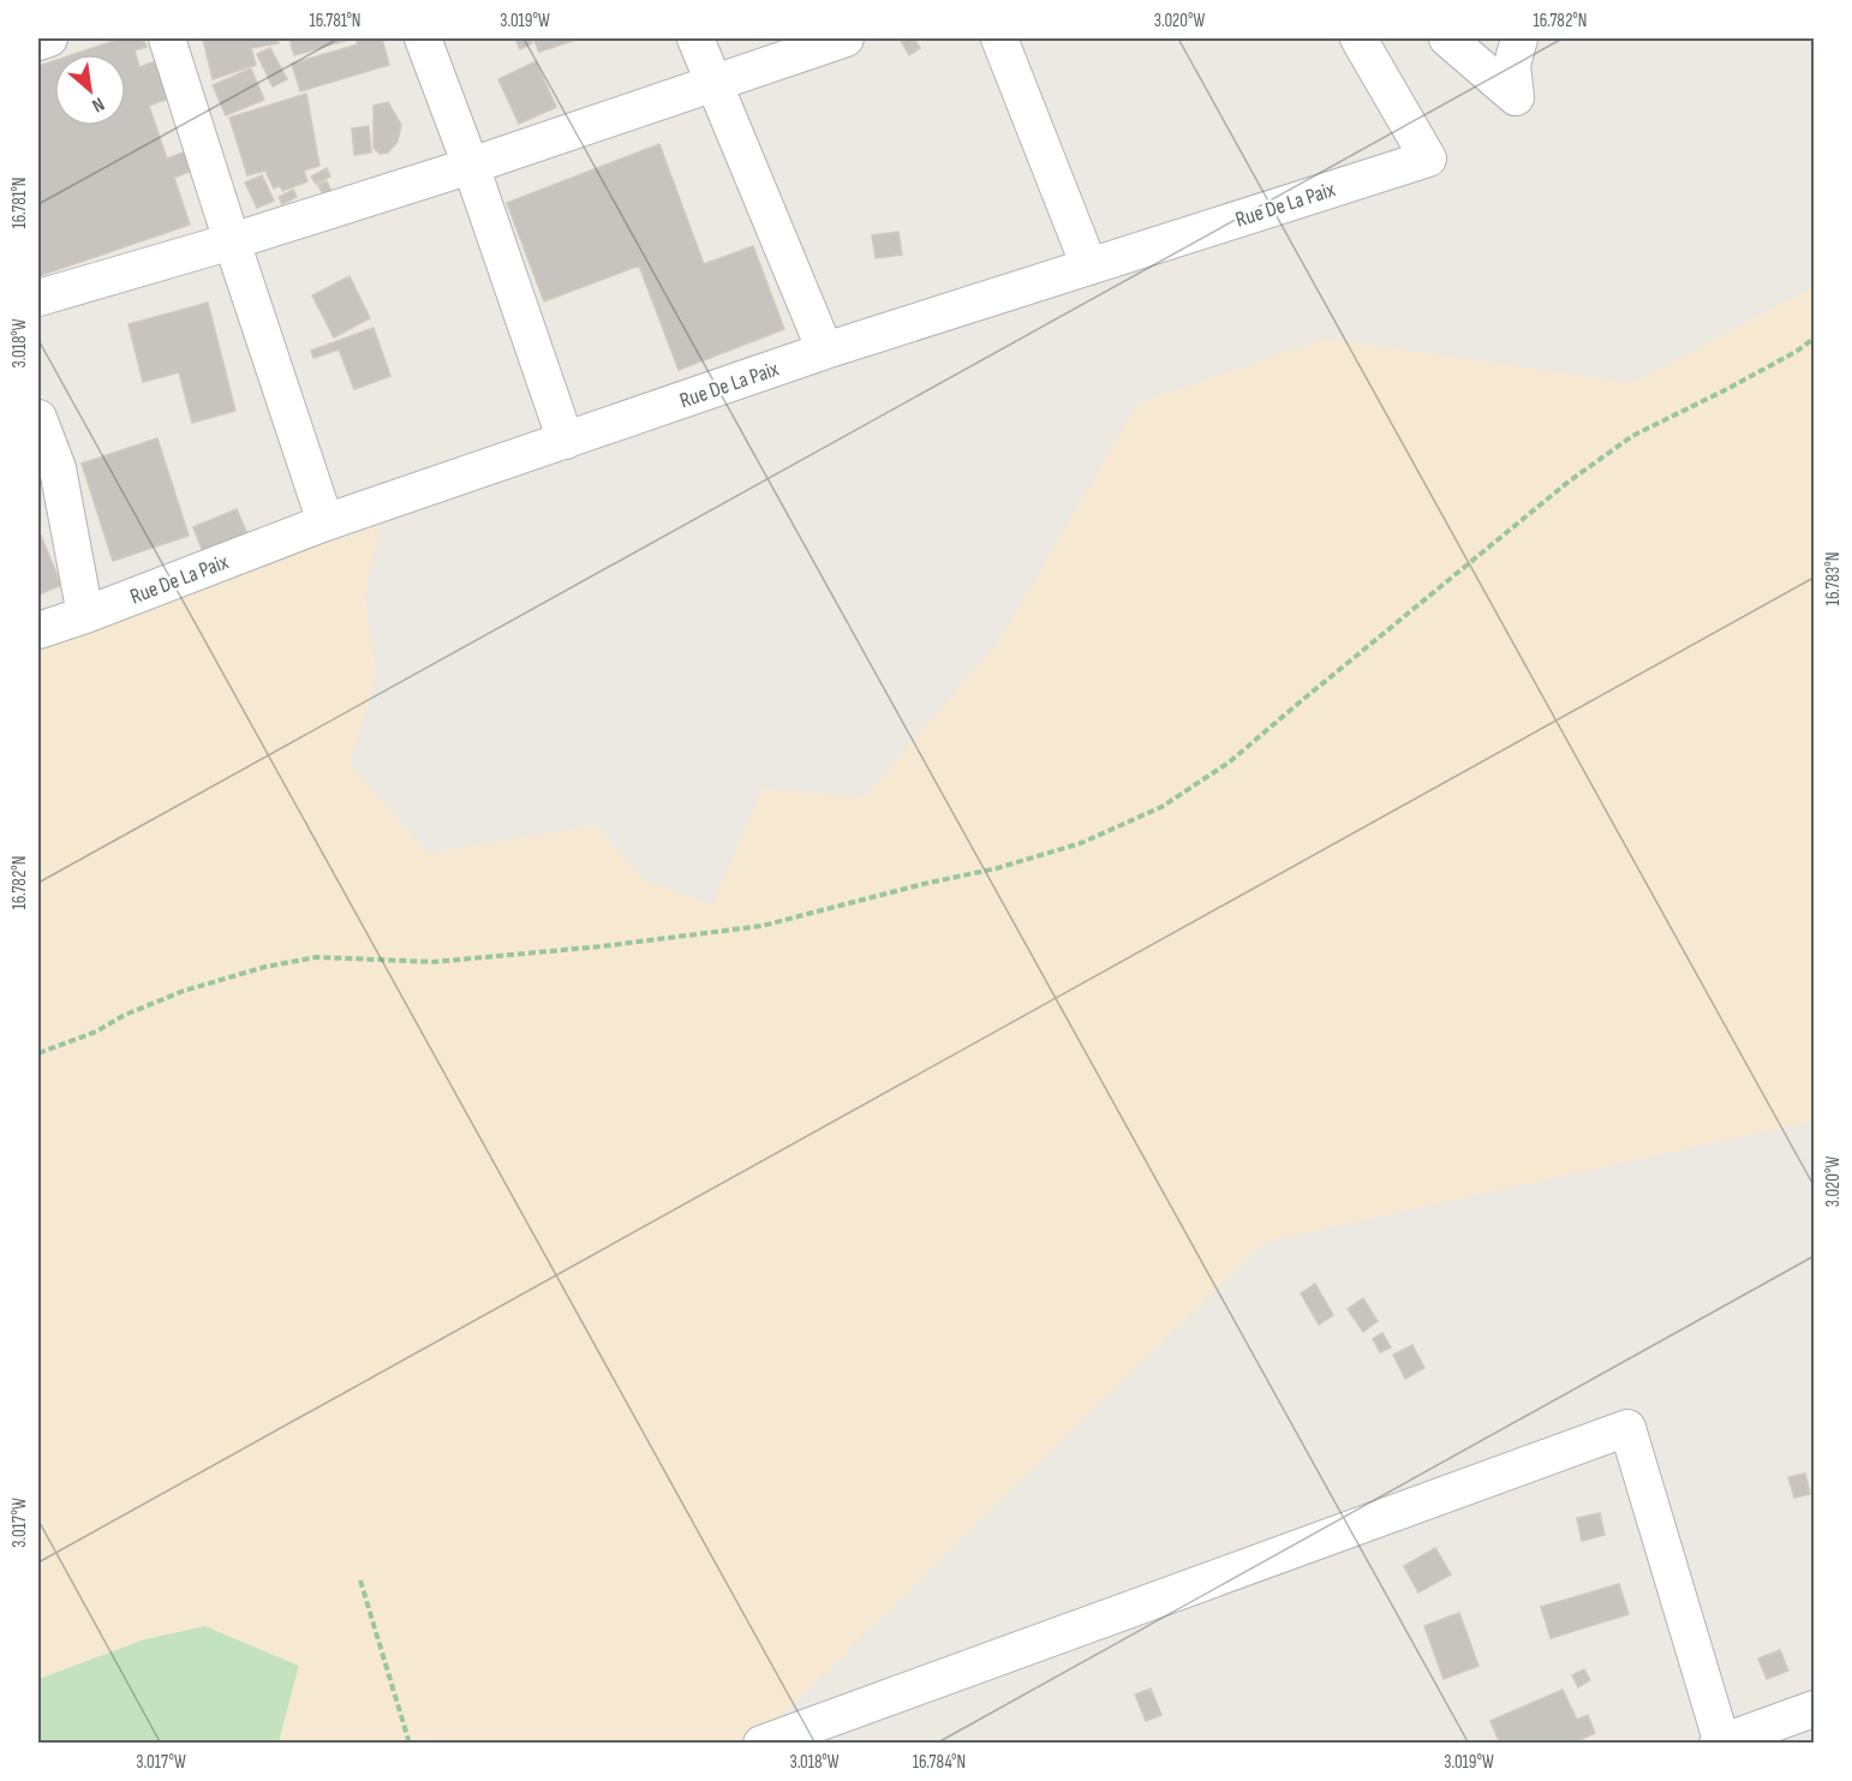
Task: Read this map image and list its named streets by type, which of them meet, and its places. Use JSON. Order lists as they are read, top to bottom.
{
  "streets": {
    "street": ["Rue De La Paix"]
  },
  "north": "bottom right",
  "coordinates": [
    "16.781°N",
    "3.019°W",
    "3.020°W",
    "16.782°N",
    "3.018°W",
    "16.783°N",
    "3.017°W",
    "16.784°N"
  ]
}
